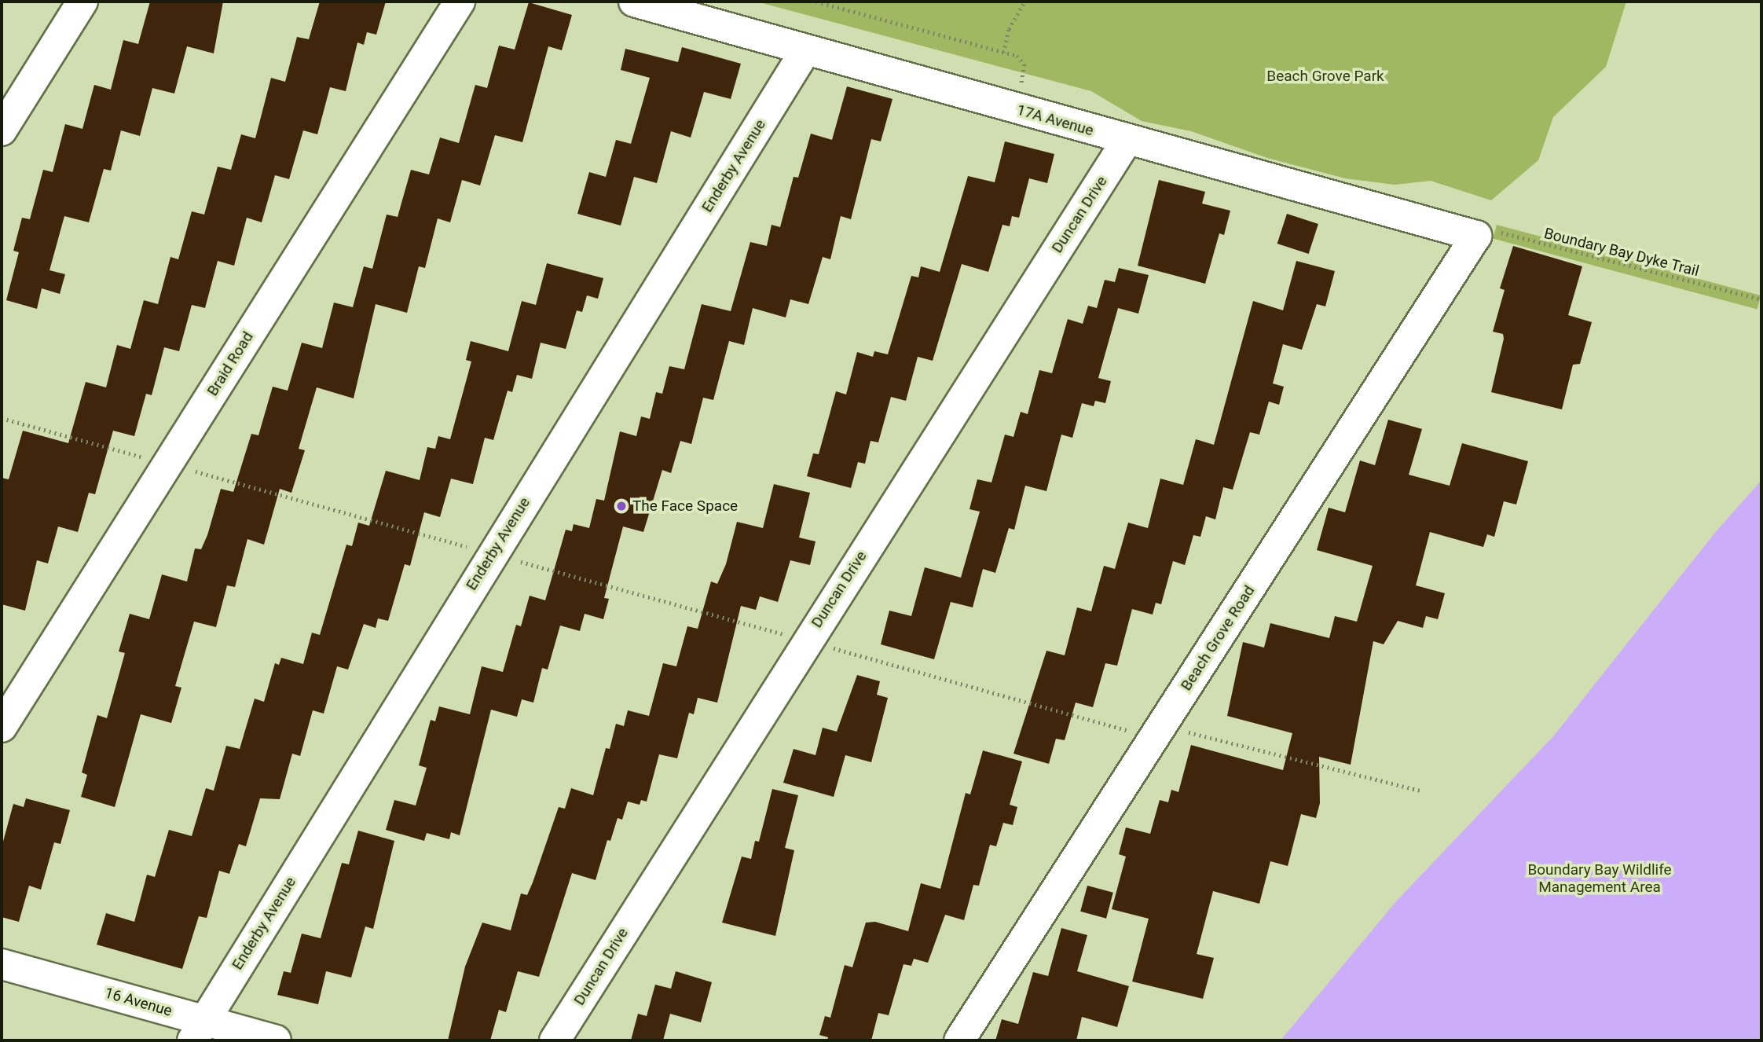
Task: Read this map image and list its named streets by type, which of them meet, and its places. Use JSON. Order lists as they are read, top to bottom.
{
  "streets": {
    "street": [
      "17A Avenue",
      "Enderby Avenue",
      "Duncan Drive",
      "Braid Road",
      "Beach Grove Road",
      "16 Avenue"
    ],
    "path": ["Boundary Bay Dyke Trail"]
  },
  "crossings": [
    ["17A Avenue", "Enderby Avenue"],
    ["17A Avenue", "Duncan Drive"],
    ["17A Avenue", "Boundary Bay Dyke Trail"],
    ["17A Avenue", "Beach Grove Road"],
    ["Enderby Avenue", "16 Avenue"],
    ["Boundary Bay Dyke Trail", "Beach Grove Road"]
  ],
  "parks": ["Beach Grove Park", "Boundary Bay Wildlife Management Area"],
  "places": ["The Face Space"]
}
